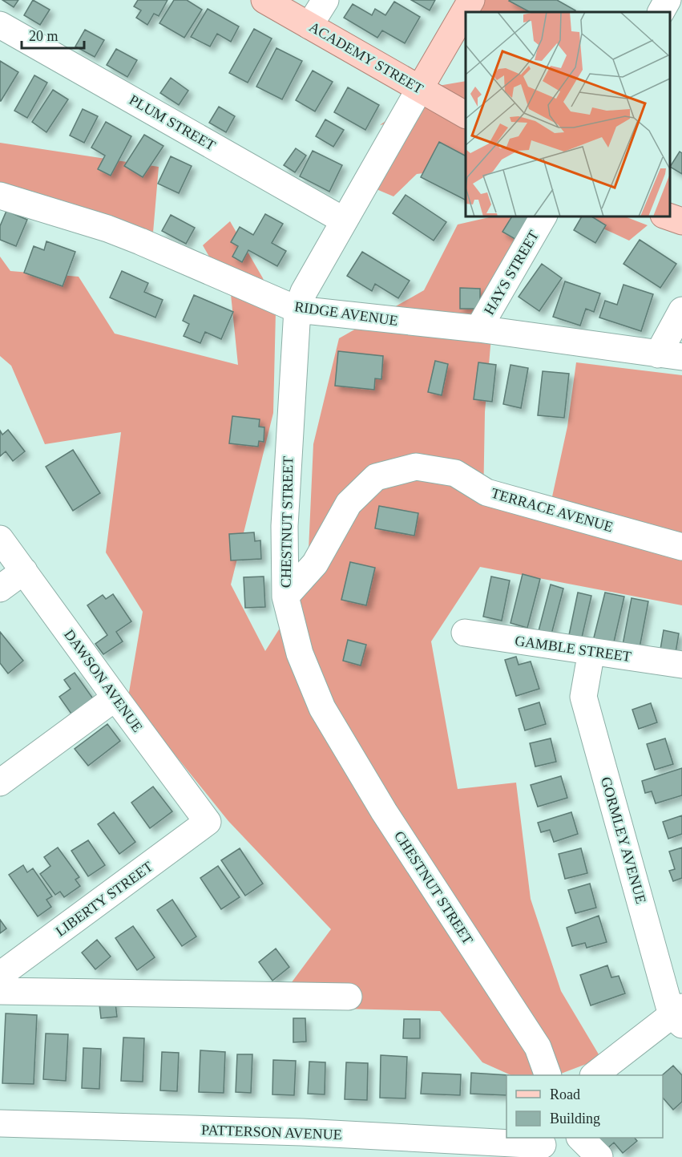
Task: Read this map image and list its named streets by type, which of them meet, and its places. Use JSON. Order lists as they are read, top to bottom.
{
  "streets": {
    "main road": ["ACADEMY STREET", "CHESTNUT STREET"],
    "street": [
      "PLUM STREET",
      "HAYS STREET",
      "RIDGE AVENUE",
      "TERRACE AVENUE",
      "GAMBLE STREET",
      "DAWSON AVENUE",
      "GORMLEY AVENUE",
      "LIBERTY STREET",
      "PATTERSON AVENUE"
    ]
  },
  "crossings": [
    ["ACADEMY STREET", "CHESTNUT STREET"],
    ["PLUM STREET", "CHESTNUT STREET"],
    ["HAYS STREET", "RIDGE AVENUE"],
    ["RIDGE AVENUE", "CHESTNUT STREET"],
    ["TERRACE AVENUE", "CHESTNUT STREET"],
    ["GAMBLE STREET", "GORMLEY AVENUE"],
    ["DAWSON AVENUE", "LIBERTY STREET"]
  ],
  "legend": ["Road", "Building"],
  "scale_bar": "20 m"
}
